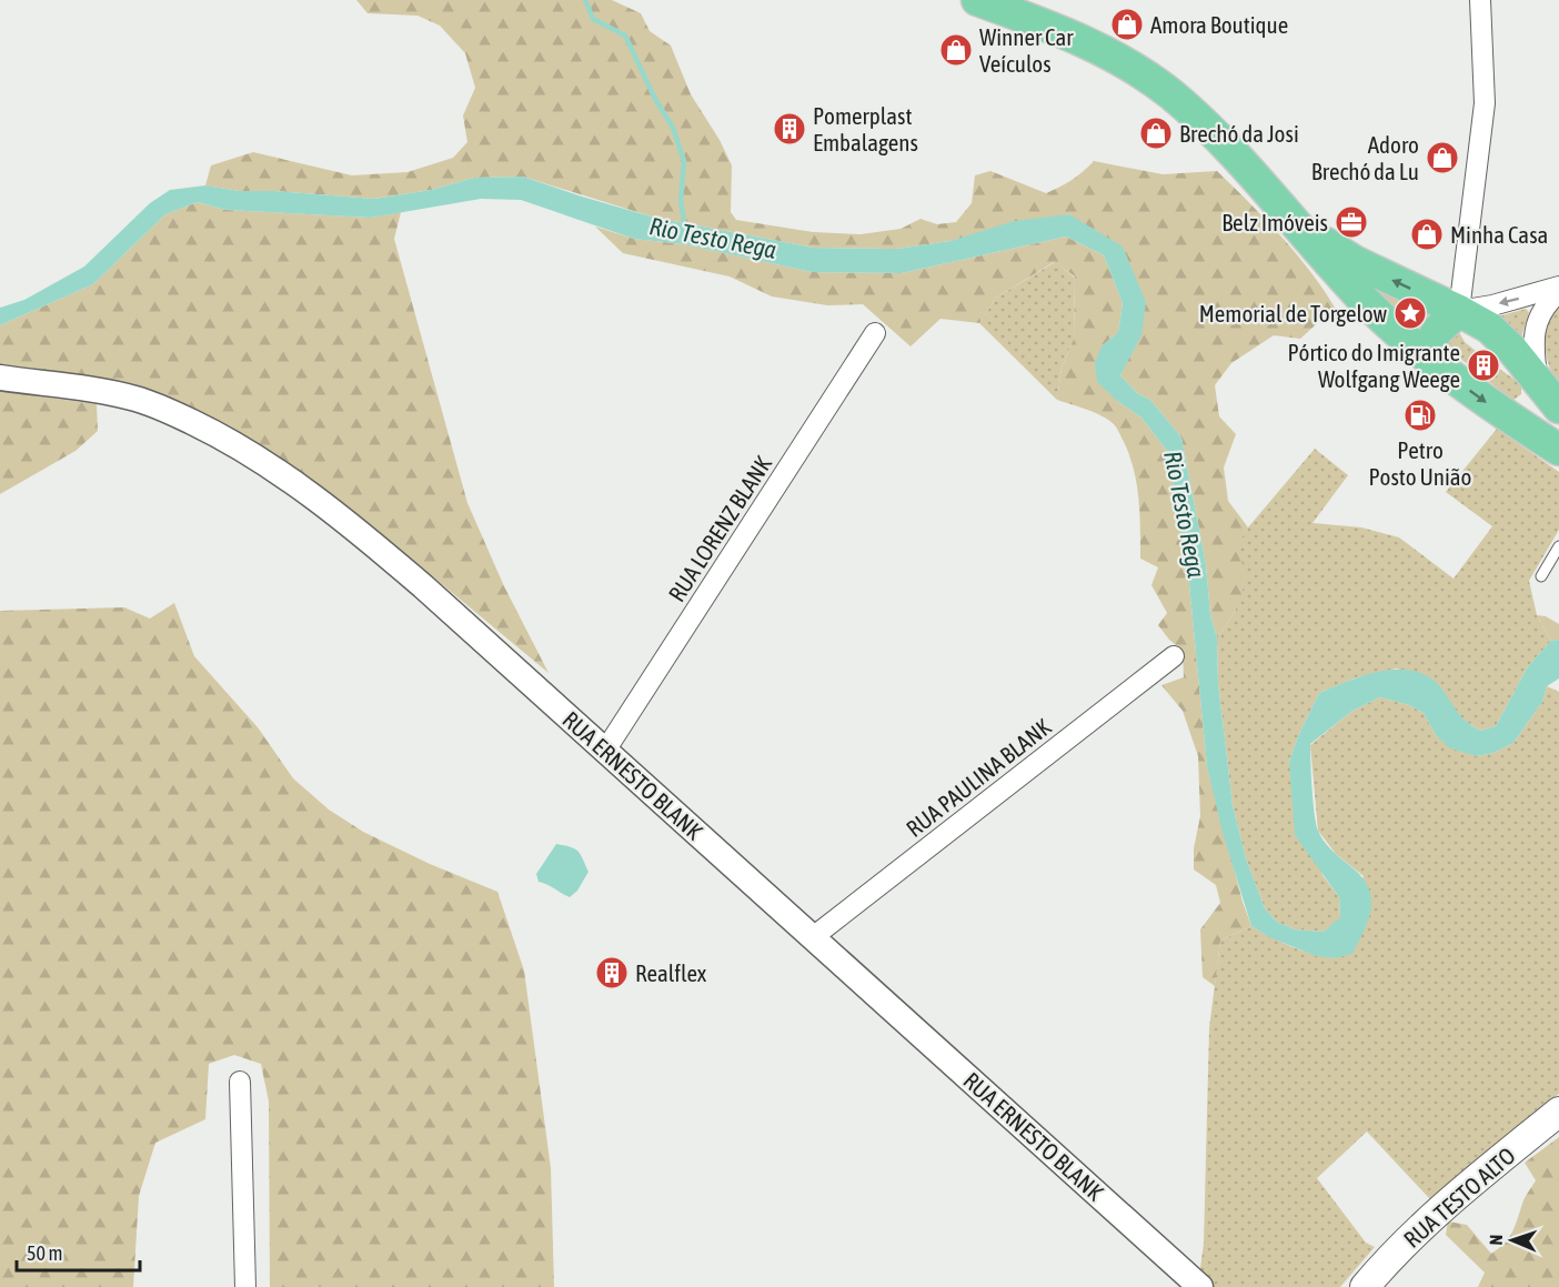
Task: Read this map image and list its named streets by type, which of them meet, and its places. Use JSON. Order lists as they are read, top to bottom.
{
  "streets": {
    "main road": ["RUA TESTO ALTO"],
    "street": ["RUA LORENZ BLANK", "RUA ERNESTO BLANK", "RUA PAULINA BLANK"]
  },
  "crossings": [
    ["RUA LORENZ BLANK", "RUA ERNESTO BLANK"],
    ["RUA ERNESTO BLANK", "RUA PAULINA BLANK"]
  ],
  "water": ["Rio Testo Rega"],
  "places": {
    "shop": [
      "Amora Boutique",
      "Winner Car Veículos",
      "Brechó da Josi",
      "Adoro Brechó da Lu",
      "Minha Casa"
    ],
    "building": ["Pomerplast Embalagens", "Pórtico do Imigrante Wolfgang Weege", "Realflex"],
    "office": ["Belz Imóveis"],
    "place": ["Memorial de Torgelow"],
    "fuel station": ["Petro Posto União"]
  },
  "scale_bar": "50 m",
  "north": "left"
}
